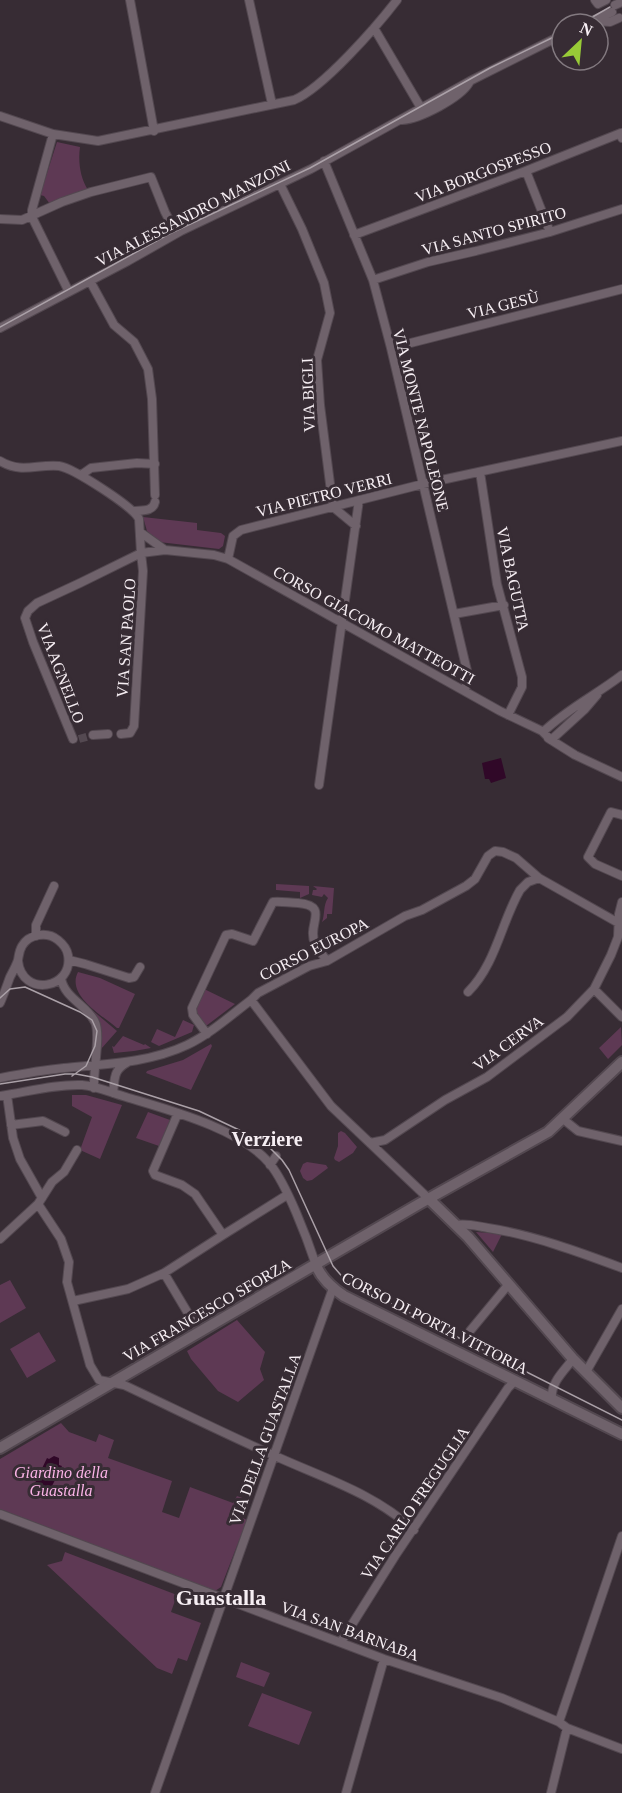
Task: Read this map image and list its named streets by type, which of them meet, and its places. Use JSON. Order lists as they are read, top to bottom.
{
  "streets": {
    "street": [
      "VIA BORGOSPESSO",
      "VIA ALESSANDRO MANZONI",
      "VIA SANTO SPIRITO",
      "VIA GESÙ",
      "VIA BIGLI",
      "VIA MONTE NAPOLEONE",
      "VIA PIETRO VERRI",
      "VIA BAGUTTA",
      "CORSO GIACOMO MATTEOTTI",
      "VIA SAN PAOLO",
      "VIA AGNELLO",
      "CORSO EUROPA",
      "VIA CERVA",
      "VIA FRANCESCO SFORZA",
      "CORSO DI PORTA VITTORIA",
      "VIA DELLA GUASTALLA",
      "VIA CARLO FREGUGLIA",
      "VIA SAN BARNABA"
    ]
  },
  "crossings": [
    ["VIA BORGOSPESSO", "VIA MONTE NAPOLEONE"],
    ["VIA ALESSANDRO MANZONI", "VIA BIGLI"],
    ["VIA ALESSANDRO MANZONI", "VIA MONTE NAPOLEONE"],
    ["VIA SANTO SPIRITO", "VIA MONTE NAPOLEONE"],
    ["VIA GESÙ", "VIA MONTE NAPOLEONE"],
    ["VIA BIGLI", "VIA PIETRO VERRI"],
    ["VIA MONTE NAPOLEONE", "VIA PIETRO VERRI"],
    ["VIA MONTE NAPOLEONE", "CORSO GIACOMO MATTEOTTI"],
    ["VIA PIETRO VERRI", "VIA BAGUTTA"],
    ["VIA PIETRO VERRI", "CORSO GIACOMO MATTEOTTI"],
    ["VIA BAGUTTA", "CORSO GIACOMO MATTEOTTI"],
    ["CORSO GIACOMO MATTEOTTI", "VIA SAN PAOLO"],
    ["CORSO GIACOMO MATTEOTTI", "VIA AGNELLO"],
    ["VIA FRANCESCO SFORZA", "CORSO DI PORTA VITTORIA"],
    ["CORSO DI PORTA VITTORIA", "VIA DELLA GUASTALLA"],
    ["CORSO DI PORTA VITTORIA", "VIA CARLO FREGUGLIA"],
    ["VIA DELLA GUASTALLA", "VIA SAN BARNABA"],
    ["VIA CARLO FREGUGLIA", "VIA SAN BARNABA"]
  ],
  "districts": ["Verziere", "Guastalla"],
  "parks": ["Giardino della Guastalla"],
  "north": "top right"
}
